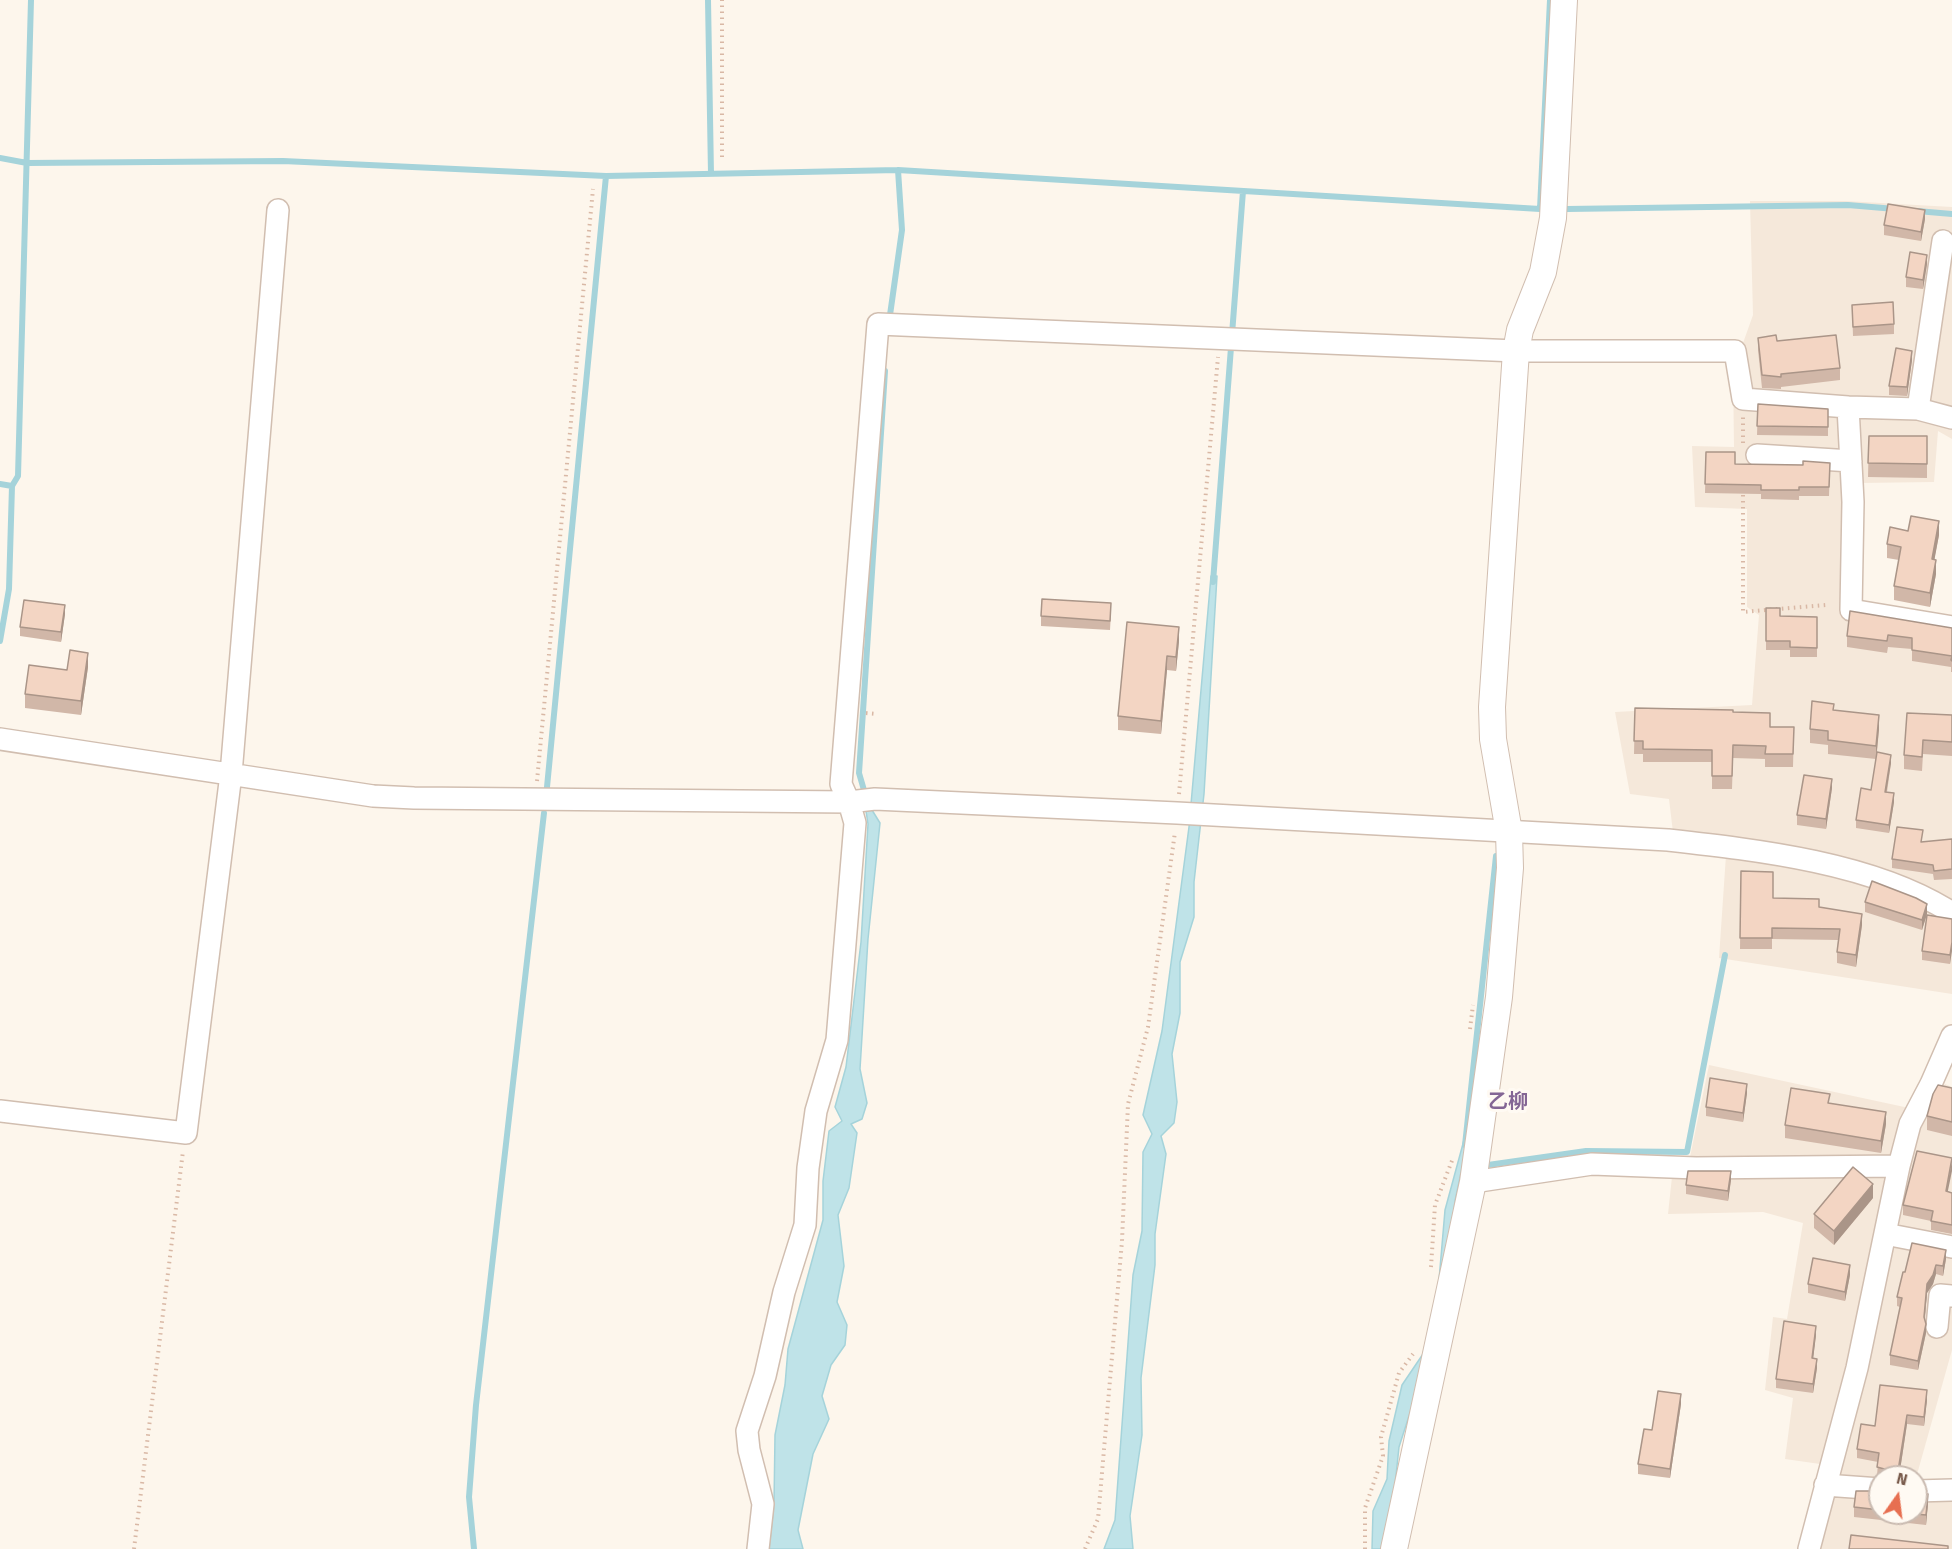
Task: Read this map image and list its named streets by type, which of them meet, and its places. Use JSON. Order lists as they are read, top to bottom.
{
  "districts": ["乙柳"],
  "north": "top"
}
